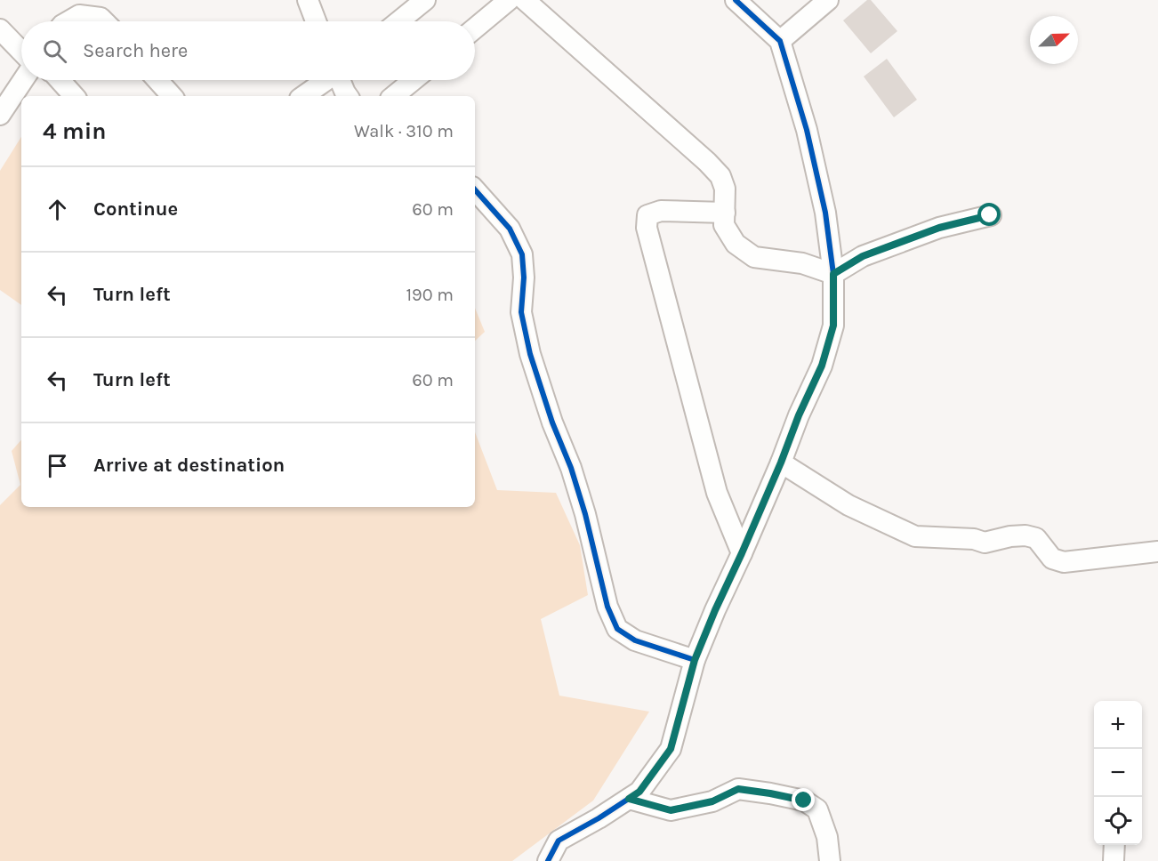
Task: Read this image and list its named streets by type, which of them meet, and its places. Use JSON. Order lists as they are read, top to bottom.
{
  "north": "top right",
  "page": {
    "search": "Search here",
    "heading": ["4 min", "Walk · 310 m"],
    "list": [
      ["Continue", "60 m"],
      ["Turn left", "190 m"],
      ["Turn left", "60 m"],
      "Arrive at destination"
    ],
    "map_buttons": ["+", "−"]
  }
}
